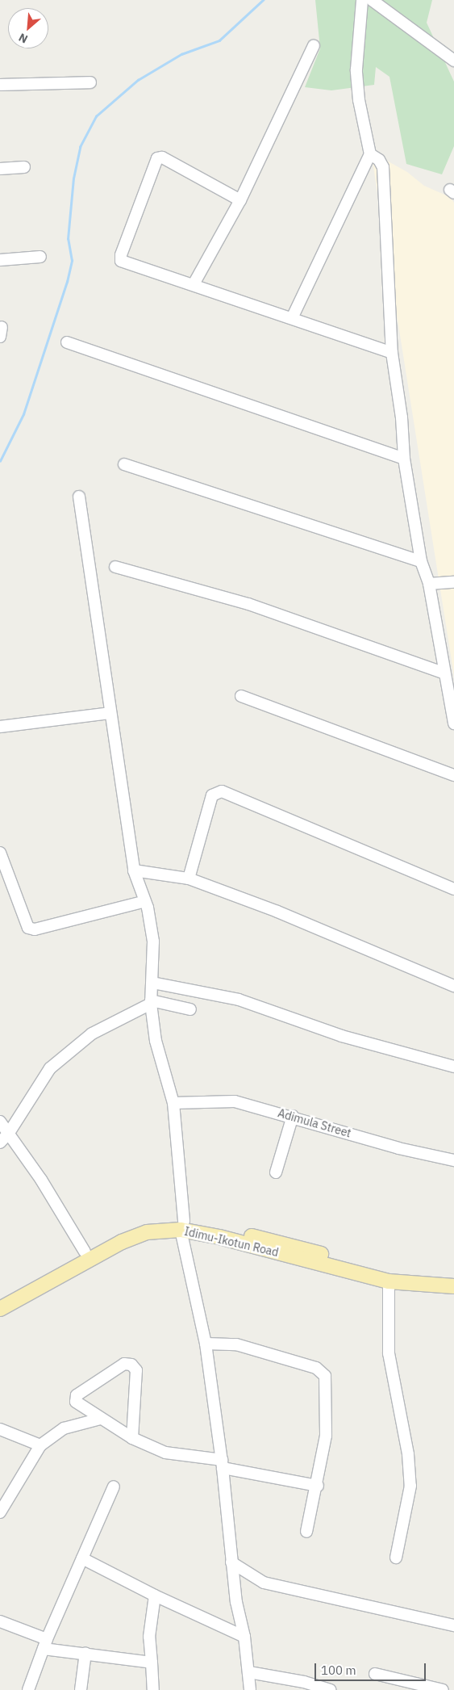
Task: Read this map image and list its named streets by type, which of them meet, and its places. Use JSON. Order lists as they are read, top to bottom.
{
  "streets": {
    "main road": ["Idimu-Ikotun Road"],
    "street": ["Adimula Street"]
  },
  "scale_bar": "100 m",
  "north": "bottom left"
}
